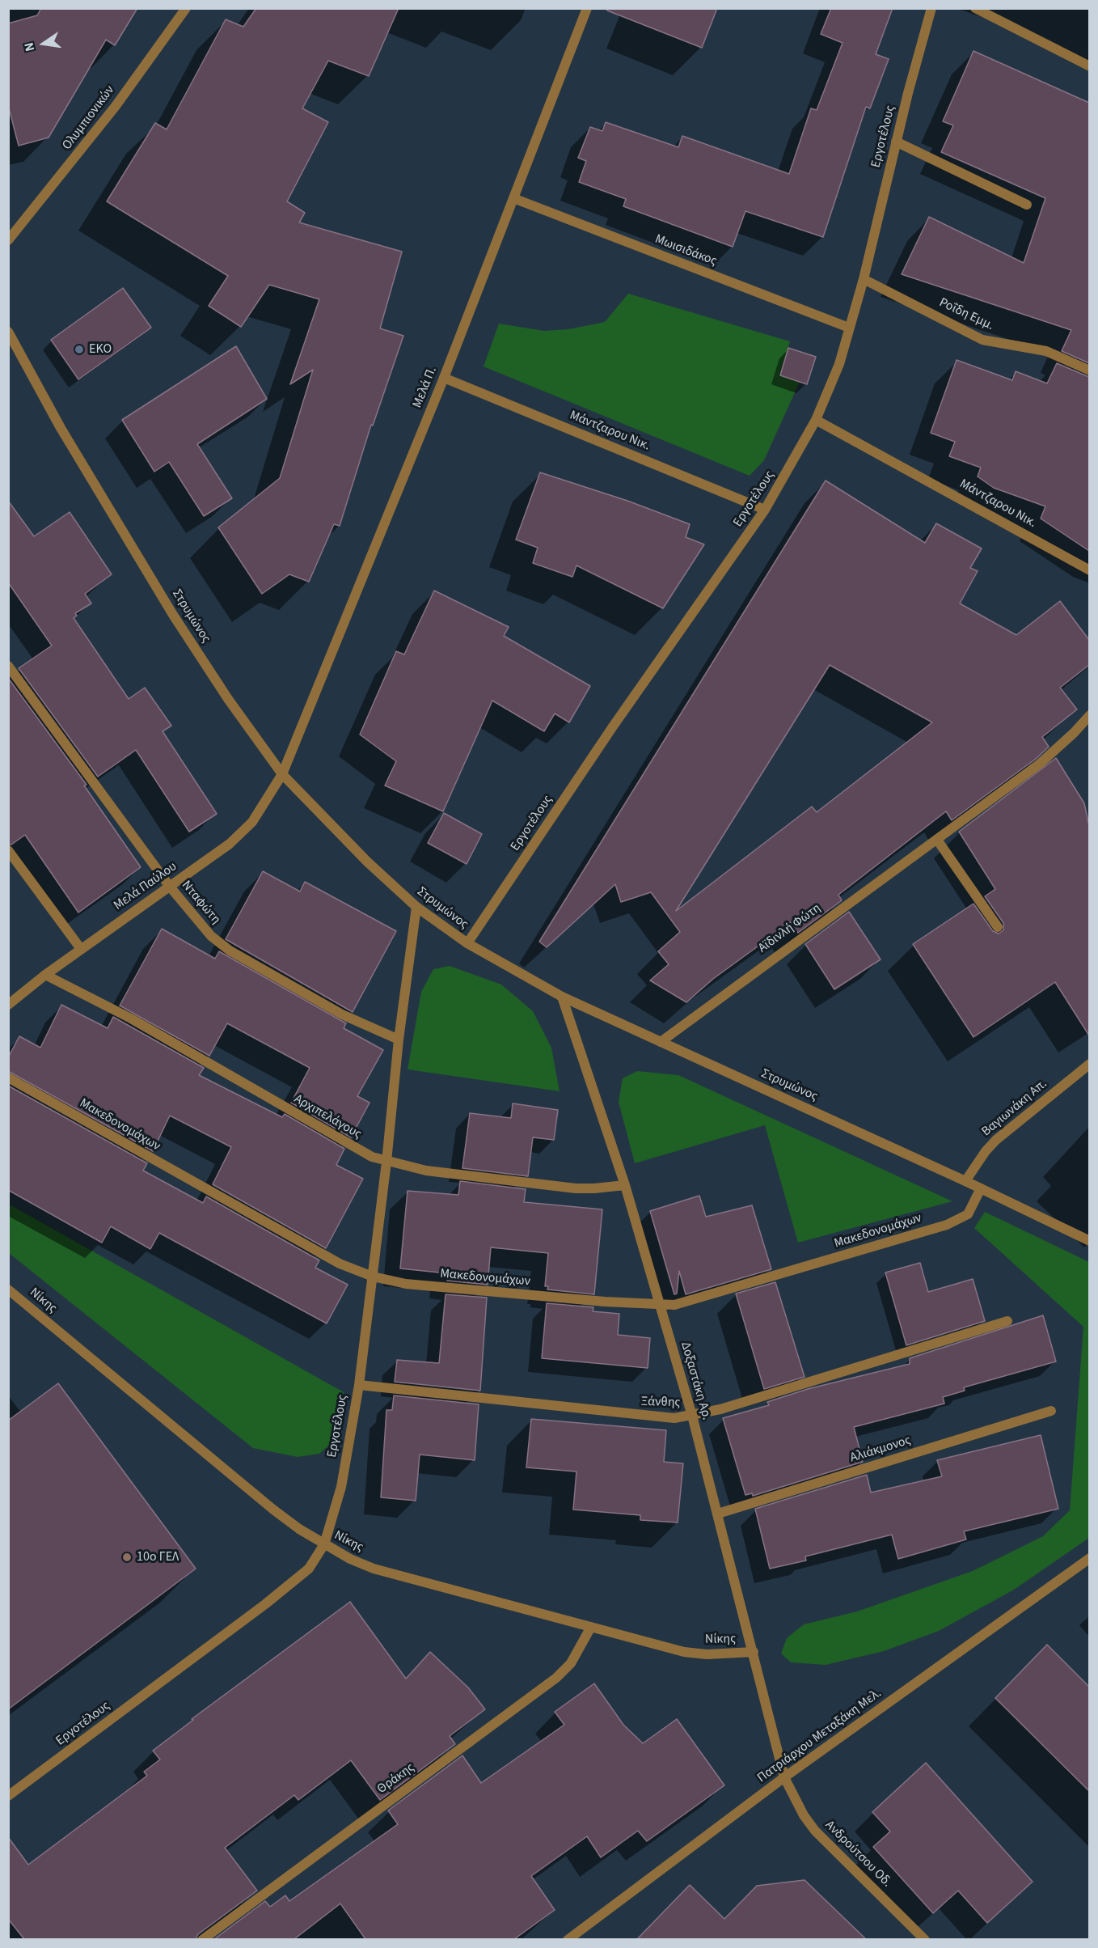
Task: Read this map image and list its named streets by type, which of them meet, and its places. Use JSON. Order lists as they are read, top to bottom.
{
  "streets": {
    "street": [
      "Ολυμπιονικών",
      "Εργοτέλους",
      "Μωισιδάκος",
      "Ροΐδη Εμμ.",
      "Μελά Π.",
      "Μάντζαρου Νικ.",
      "Στρυμώνος",
      "Μελά Παύλου",
      "Νταφώτη",
      "Αϊδινλή Φώτη",
      "Βαγιωνάκη Απ.",
      "Αρχιπελάγους",
      "Μακεδονομάχων",
      "Νίκης",
      "Δοξαστάκη Αρ.",
      "Ξάνθης",
      "Αλιάκμονος",
      "Πατριάρχου Μεταξάκη Μελ.",
      "Θράκης",
      "Ανδρούτσου Οδ."
    ]
  },
  "crossings": [
    ["Εργοτέλους", "Μωισιδάκος"],
    ["Εργοτέλους", "Ροΐδη Εμμ."],
    ["Εργοτέλους", "Μάντζαρου Νικ."],
    ["Εργοτέλους", "Στρυμώνος"],
    ["Εργοτέλους", "Νταφώτη"],
    ["Εργοτέλους", "Αρχιπελάγους"],
    ["Εργοτέλους", "Μακεδονομάχων"],
    ["Εργοτέλους", "Νίκης"],
    ["Εργοτέλους", "Ξάνθης"],
    ["Μωισιδάκος", "Μελά Π."],
    ["Μελά Π.", "Μάντζαρου Νικ."],
    ["Μελά Π.", "Στρυμώνος"],
    ["Μελά Π.", "Μελά Παύλου"],
    ["Στρυμώνος", "Μελά Παύλου"],
    ["Στρυμώνος", "Αϊδινλή Φώτη"],
    ["Στρυμώνος", "Βαγιωνάκη Απ."],
    ["Στρυμώνος", "Μακεδονομάχων"],
    ["Στρυμώνος", "Δοξαστάκη Αρ."],
    ["Μελά Παύλου", "Νταφώτη"],
    ["Μελά Παύλου", "Αρχιπελάγους"],
    ["Αρχιπελάγους", "Δοξαστάκη Αρ."],
    ["Μακεδονομάχων", "Δοξαστάκη Αρ."],
    ["Νίκης", "Δοξαστάκη Αρ."],
    ["Νίκης", "Θράκης"],
    ["Δοξαστάκη Αρ.", "Ξάνθης"],
    ["Δοξαστάκη Αρ.", "Αλιάκμονος"],
    ["Δοξαστάκη Αρ.", "Πατριάρχου Μεταξάκη Μελ."],
    ["Δοξαστάκη Αρ.", "Ανδρούτσου Οδ."],
    ["Πατριάρχου Μεταξάκη Μελ.", "Ανδρούτσου Οδ."]
  ],
  "places": ["EKO", "10ο ΓΕΛ"],
  "north": "left"
}
